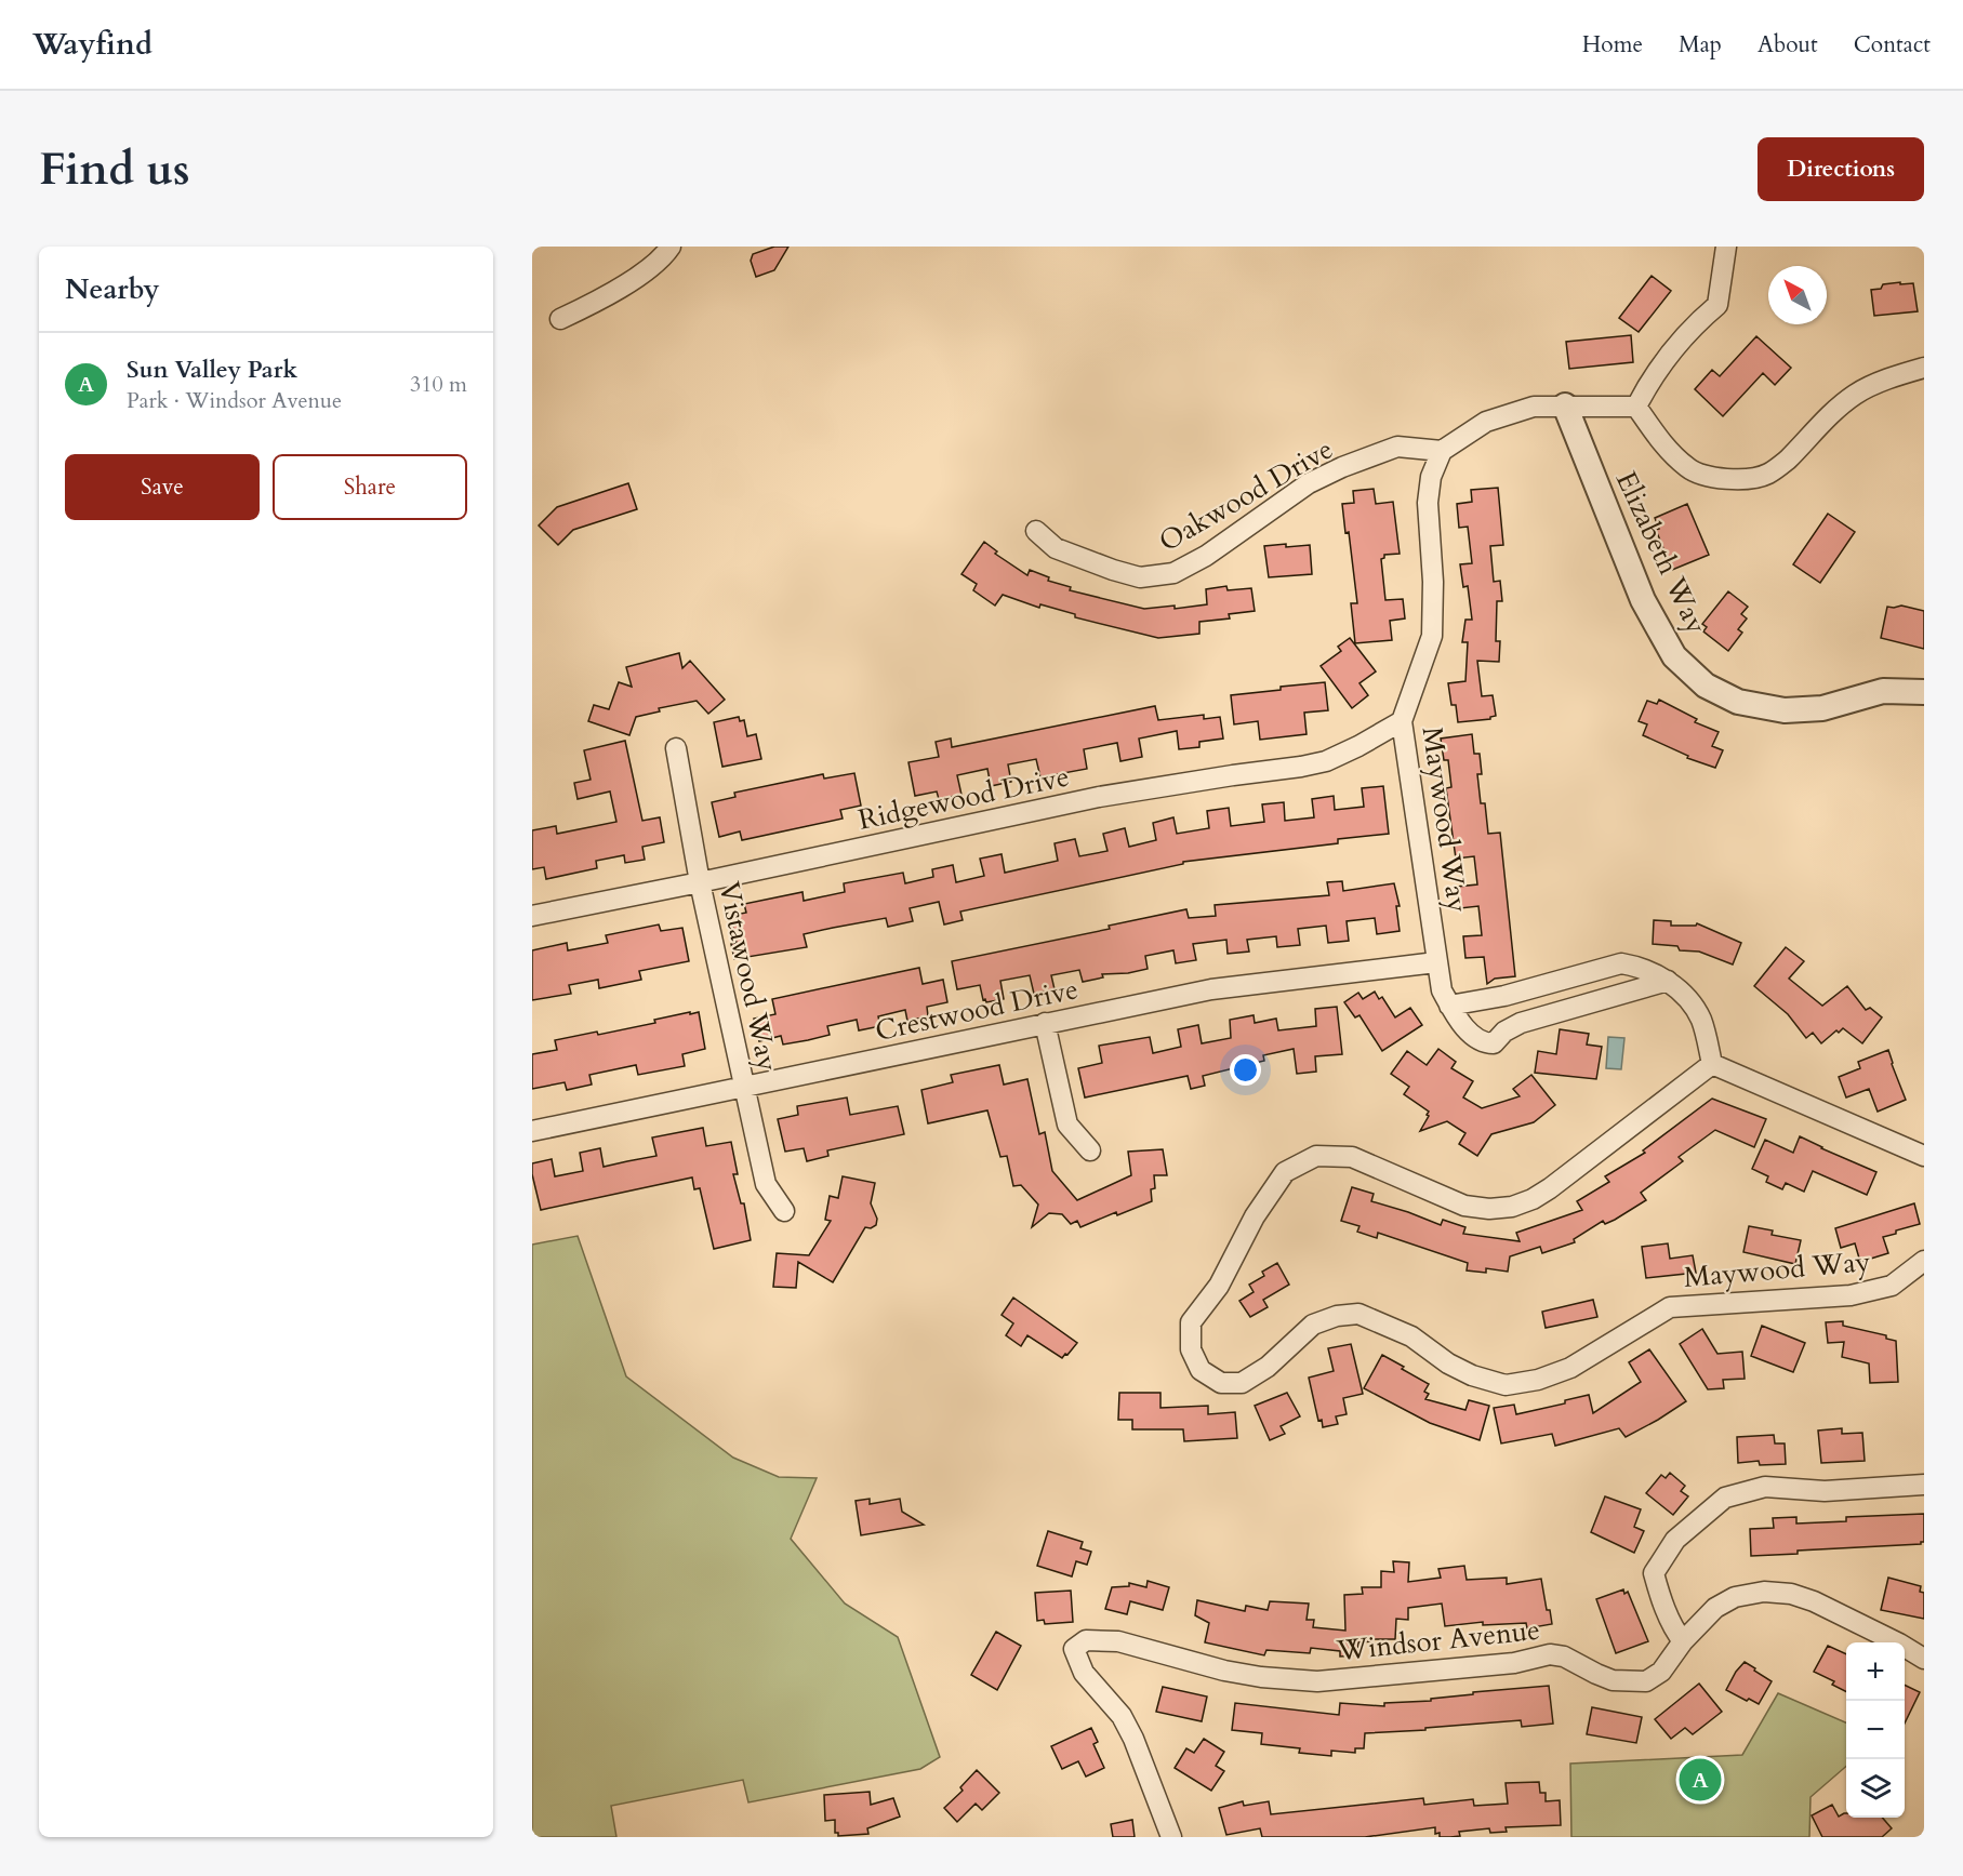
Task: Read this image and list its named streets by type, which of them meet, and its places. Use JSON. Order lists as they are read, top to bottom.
{
  "streets": {
    "street": [
      "Oakwood Drive",
      "Elizabeth Way",
      "Ridgewood Drive",
      "Maywood Way",
      "Vistawood Way",
      "Crestwood Drive",
      "Windsor Avenue"
    ]
  },
  "crossings": [
    ["Oakwood Drive", "Maywood Way"],
    ["Ridgewood Drive", "Maywood Way"],
    ["Ridgewood Drive", "Vistawood Way"],
    ["Maywood Way", "Crestwood Drive"],
    ["Vistawood Way", "Crestwood Drive"]
  ],
  "north": "top left",
  "page": {
    "header": "Wayfind",
    "nav": [
      "Home",
      "Map",
      "About",
      "Contact"
    ],
    "buttons": [
      "Directions",
      ["Save", "Share"]
    ],
    "title": "Find us",
    "heading": "Nearby",
    "list": [
      {
        "mark": "A",
        "name": "Sun Valley Park",
        "note": "Park · Windsor Avenue",
        "value": "310 m"
      }
    ],
    "map_buttons": ["+", "−"],
    "pins": "A"
  }
}
